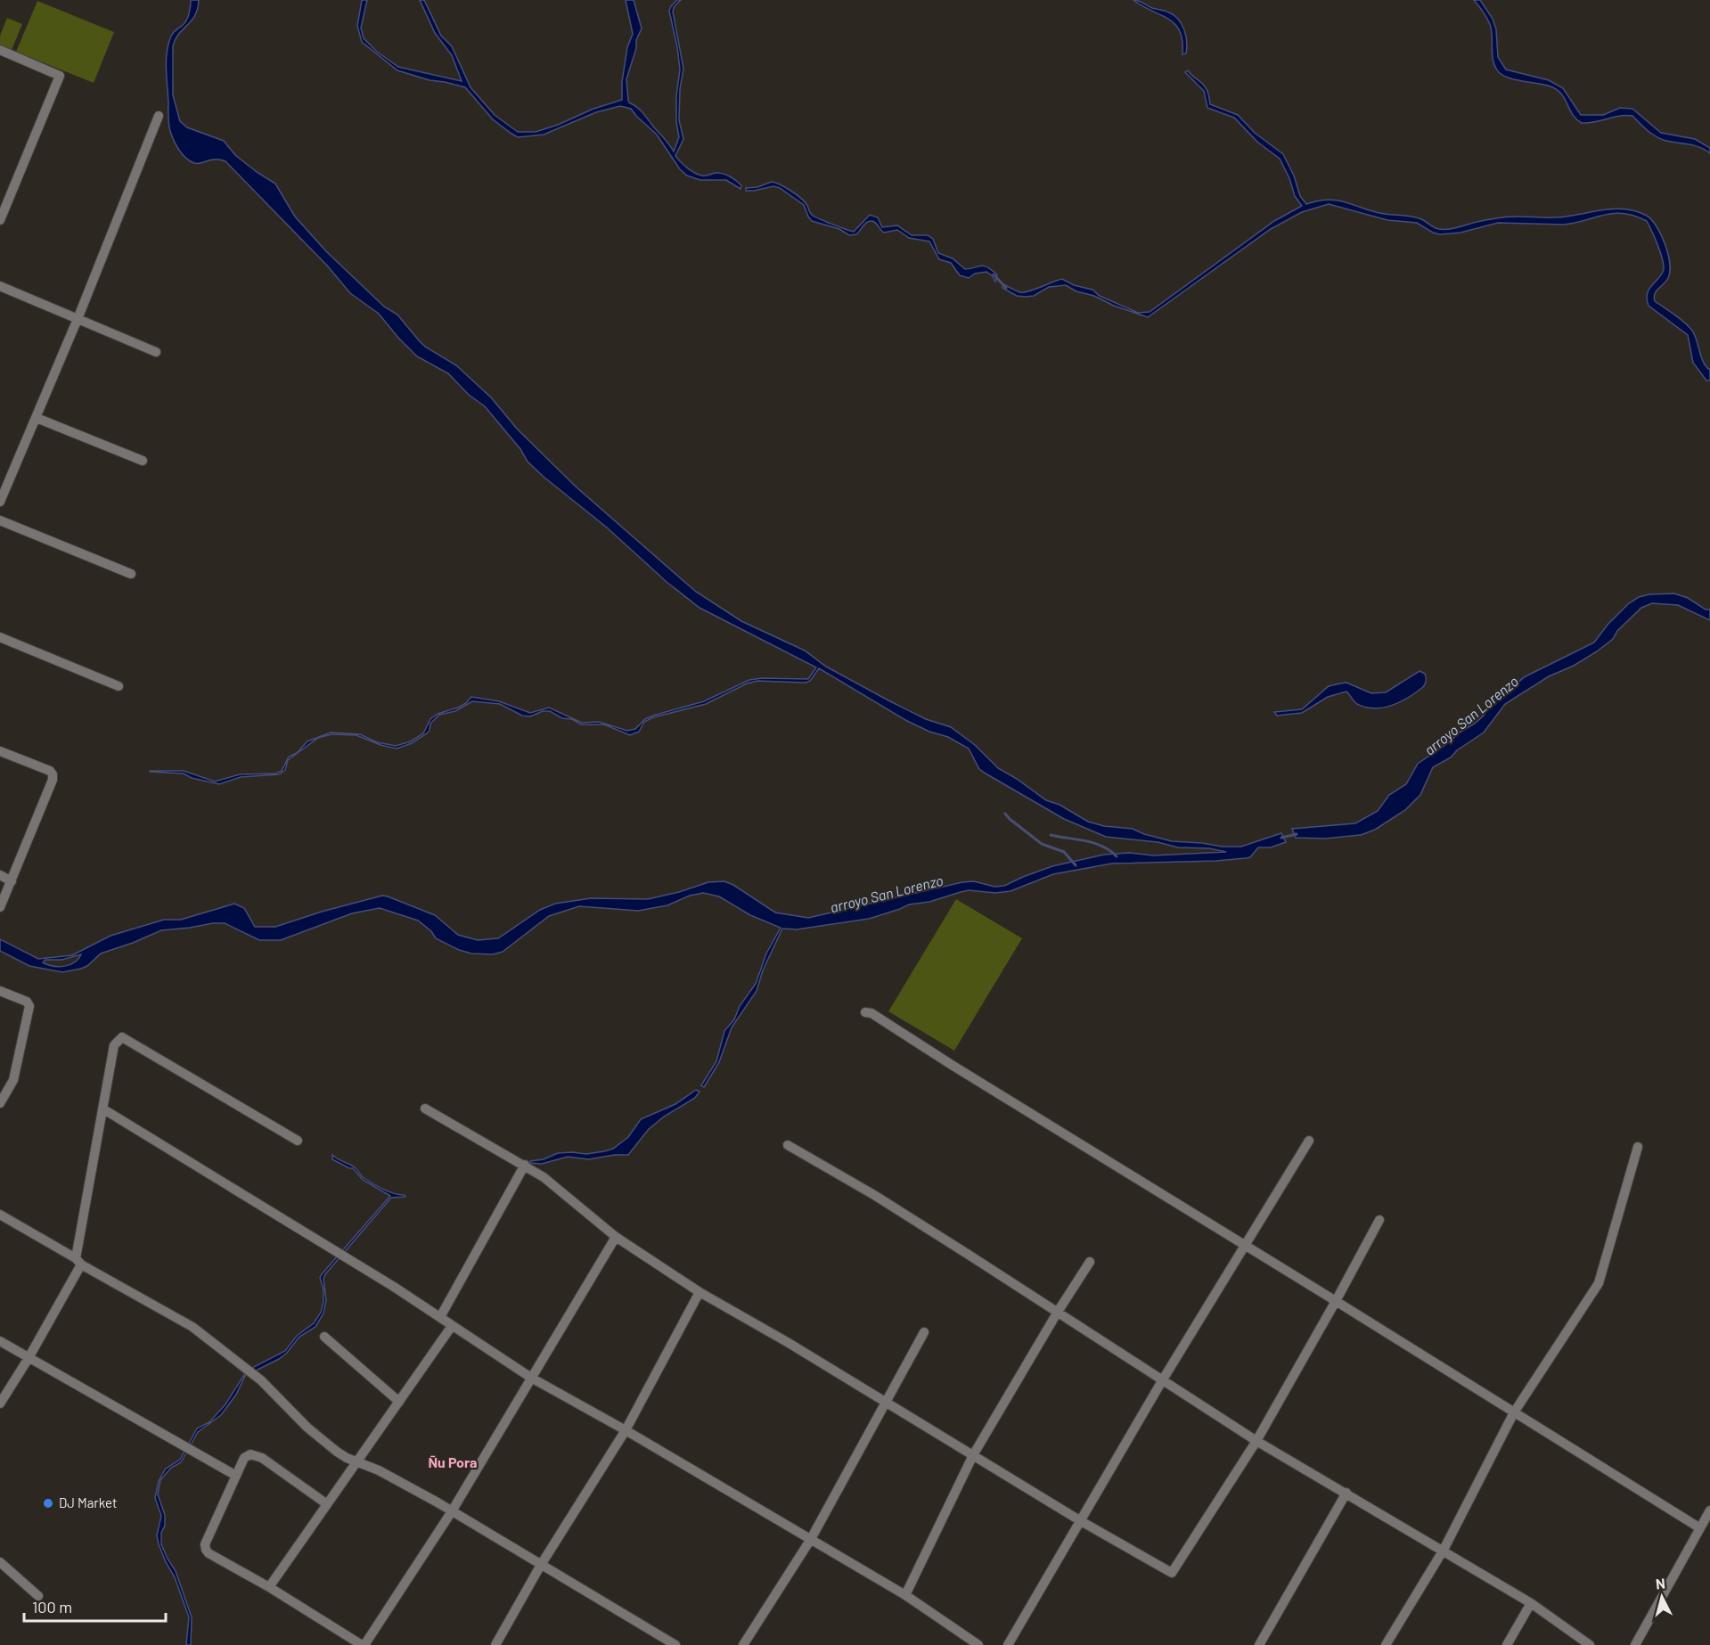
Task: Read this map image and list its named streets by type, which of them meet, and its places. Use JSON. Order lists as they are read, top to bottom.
{
  "districts": ["Ñu Pora"],
  "water": ["arroyo San Lorenzo"],
  "places": ["DJ Market"],
  "scale_bar": "100 m",
  "north": "top"
}
